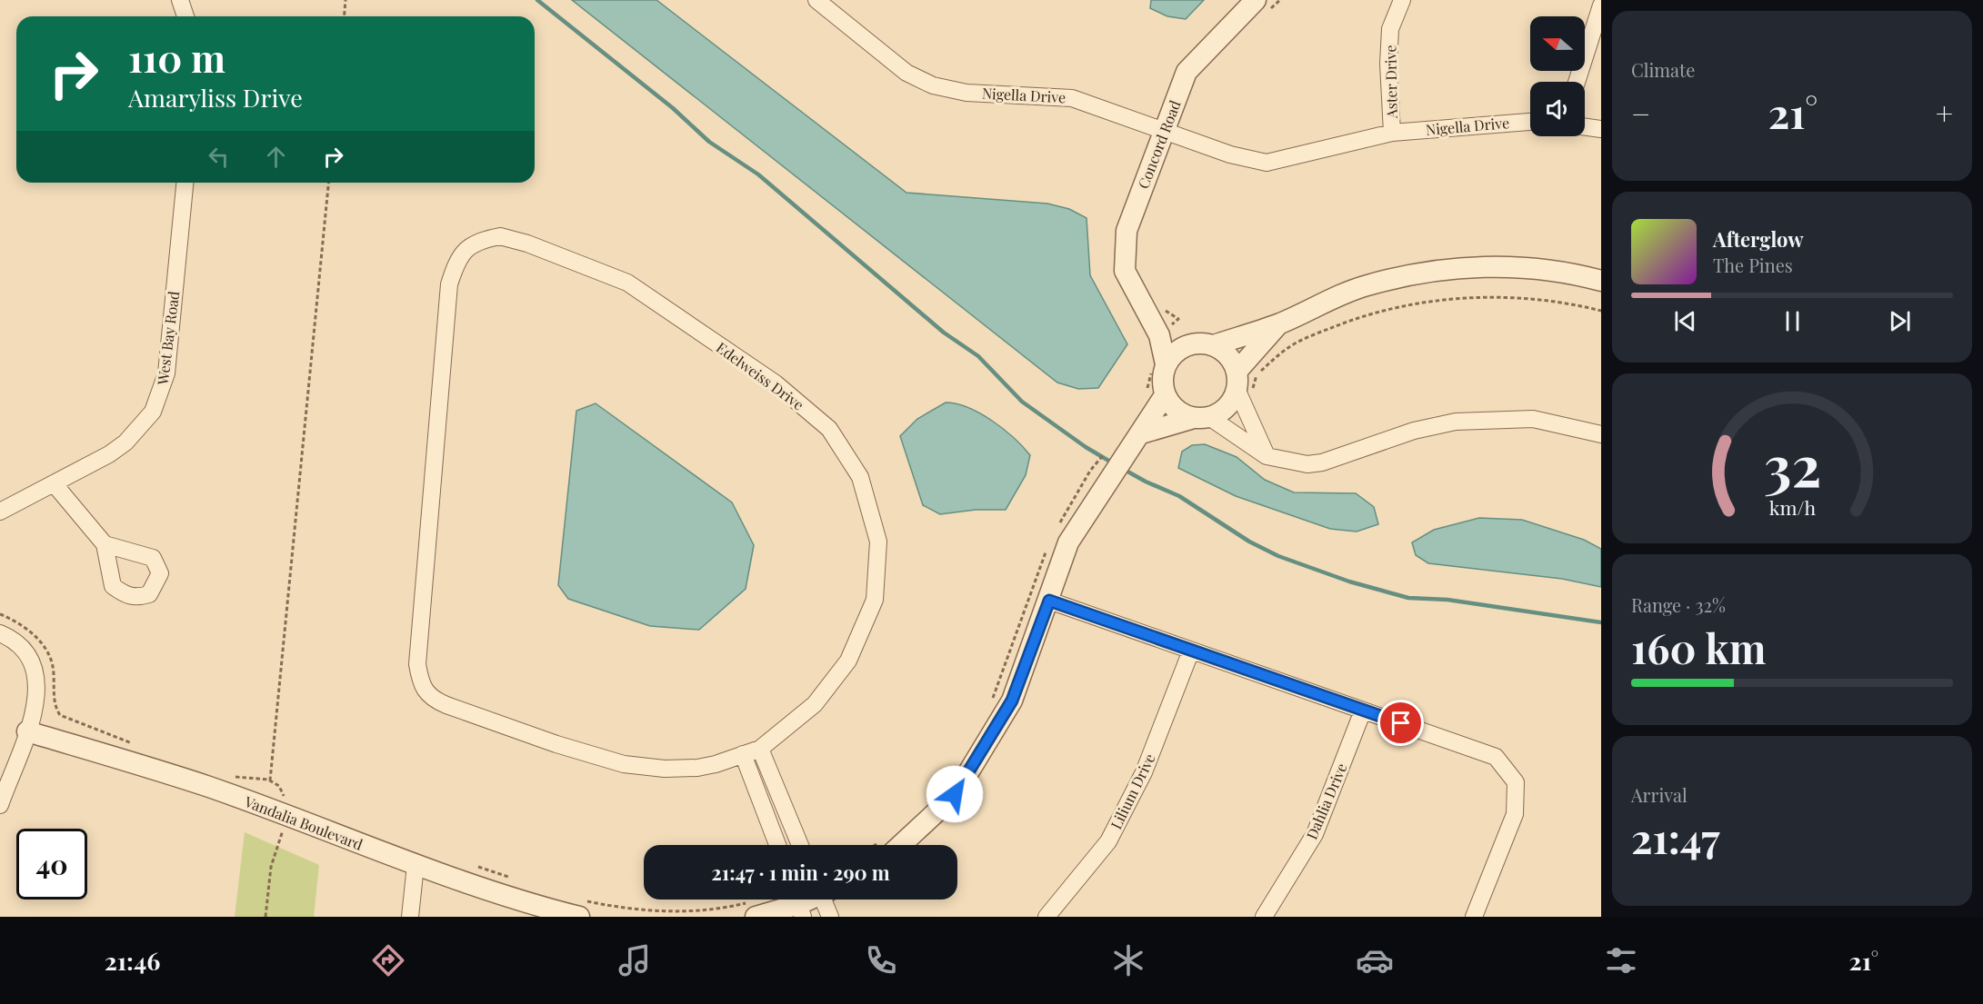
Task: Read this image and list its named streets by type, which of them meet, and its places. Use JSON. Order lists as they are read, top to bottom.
{
  "streets": {
    "street": [
      "Aster Drive",
      "Nigella Drive",
      "Concord Road",
      "West Bay Road",
      "Edelweiss Drive",
      "Lilium Drive",
      "Dahlia Drive",
      "Vandalia Boulevard"
    ]
  },
  "crossings": [
    ["Aster Drive", "Nigella Drive"],
    ["Nigella Drive", "Concord Road"]
  ],
  "north": "left",
  "page": {
    "tile": [
      "Climate",
      ["Range · 32%", "160 km"],
      ["Arrival", "21:47"]
    ],
    "turn": ["110 m", "Amaryliss Drive"],
    "heat": ["−", "21°", "+"],
    "song": ["Afterglow", "The Pines"],
    "limit": "40",
    "trip": "21:47 · 1 min · 290 m",
    "tabs": ["21:46", "21°"],
    "gauge": ["32", "km/h"]
  }
}
